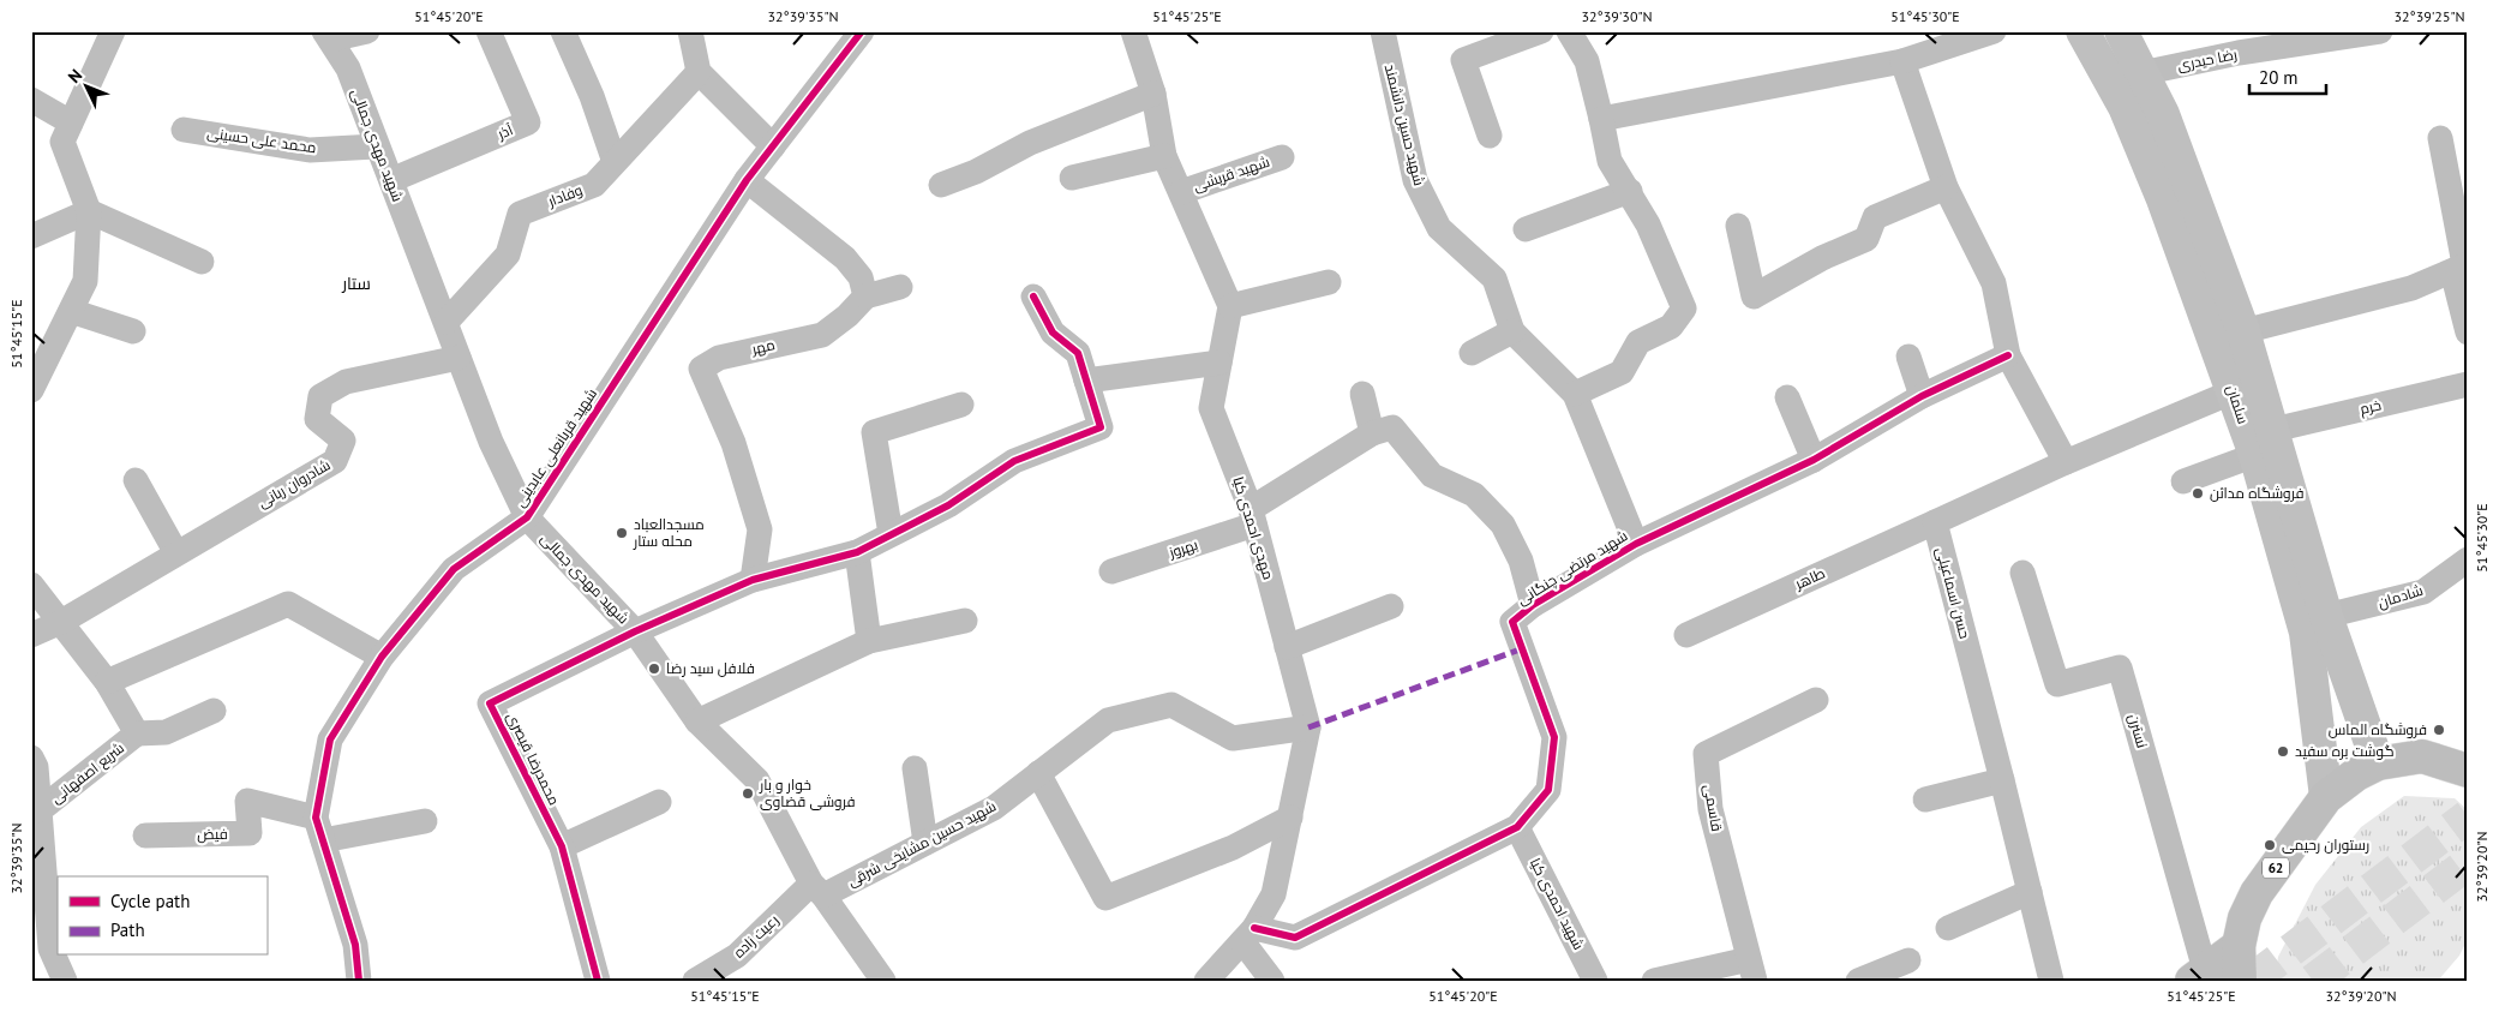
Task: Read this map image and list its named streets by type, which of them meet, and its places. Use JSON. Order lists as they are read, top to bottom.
{
  "streets": {
    "main road": ["سلمان", "62"],
    "street": [
      "رضا حیدری",
      "شهید حسین دانشمند",
      "آذر",
      "محمد علی حسینی",
      "شهید مهدی جمالی",
      "شهید قریشی",
      "وفادار",
      "مهر",
      "خرم",
      "شهید قربانعلی عابدینی",
      "شادروان ربانی",
      "مهدی احمدی کیا",
      "بهروز",
      "شهید مرتضی چنگانی",
      "طاهر",
      "حسن اسماعیلی",
      "شادمان",
      "نسترن",
      "محمدرضا قیصری",
      "شریع اصفهانی",
      "قاسمی",
      "فیض",
      "شهید حسین مشایخی شرقی",
      "شهید احمدی کیا",
      "رعیت زاده"
    ]
  },
  "crossings": [
    ["رضا حیدری", "سلمان"],
    ["شهید حسین دانشمند", "شهید مرتضی چنگانی"],
    ["آذر", "شهید مهدی جمالی"],
    ["محمد علی حسینی", "شهید مهدی جمالی"],
    ["شهید مهدی جمالی", "وفادار"],
    ["شهید مهدی جمالی", "شهید قربانعلی عابدینی"],
    ["شهید مهدی جمالی", "شادروان ربانی"],
    ["شهید مهدی جمالی", "محمدرضا قیصری"],
    ["شهید مهدی جمالی", "شهید حسین مشایخی شرقی"],
    ["شهید مهدی جمالی", "رعیت زاده"],
    ["سلمان", "خرم"],
    ["سلمان", "شادمان"],
    ["سلمان", "62"],
    ["شهید قربانعلی عابدینی", "فیض"],
    ["شادروان ربانی", "شریع اصفهانی"],
    ["مهدی احمدی کیا", "بهروز"],
    ["مهدی احمدی کیا", "شهید مرتضی چنگانی"],
    ["مهدی احمدی کیا", "شهید حسین مشایخی شرقی"],
    ["شهید مرتضی چنگانی", "شهید احمدی کیا"],
    ["طاهر", "حسن اسماعیلی"],
    ["شهید حسین مشایخی شرقی", "رعیت زاده"]
  ],
  "districts": ["ستار"],
  "places": [
    "فروشگاه مدائن",
    "مسجدالعباد محله ستار",
    "فلافل سید رضا",
    "فروشگاه الماس",
    "گوشت بره سفید",
    "خوار و بار فروشی قضاوی",
    "رستوران رحیمی"
  ],
  "legend": ["Cycle path", "Path"],
  "scale_bar": "20 m",
  "north": "top left",
  "coordinates": [
    "51°45'20\"E",
    "32°39'35\"N",
    "51°45'25\"E",
    "32°39'30\"N",
    "51°45'30\"E",
    "32°39'25\"N",
    "51°45'15\"E",
    "32°39'20\"N"
  ]
}
